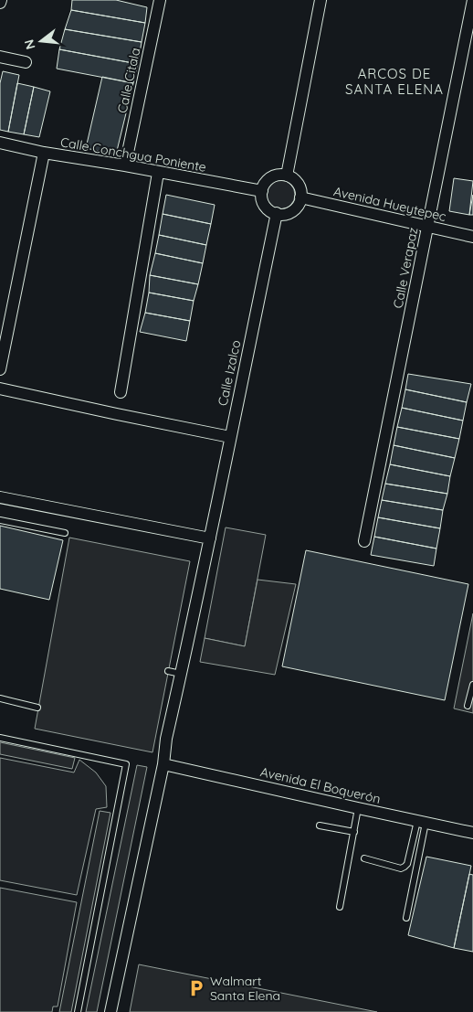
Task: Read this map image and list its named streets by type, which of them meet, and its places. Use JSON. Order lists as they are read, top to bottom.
{
  "streets": {
    "street": [
      "Calle Citala",
      "Calle Conchgua Poniente",
      "Avenida Hueytepec",
      "Calle Verapaz",
      "Calle Izalco",
      "Avenida El Boquerón"
    ]
  },
  "crossings": [
    ["Calle Citala", "Calle Conchgua Poniente"],
    ["Calle Conchgua Poniente", "Avenida Hueytepec"],
    ["Calle Conchgua Poniente", "Calle Izalco"],
    ["Avenida Hueytepec", "Calle Verapaz"],
    ["Avenida Hueytepec", "Calle Izalco"],
    ["Calle Izalco", "Avenida El Boquerón"]
  ],
  "districts": ["ARCOS DE SANTA ELENA"],
  "places": {
    "parking": ["Walmart Santa Elena"]
  },
  "north": "left"
}
